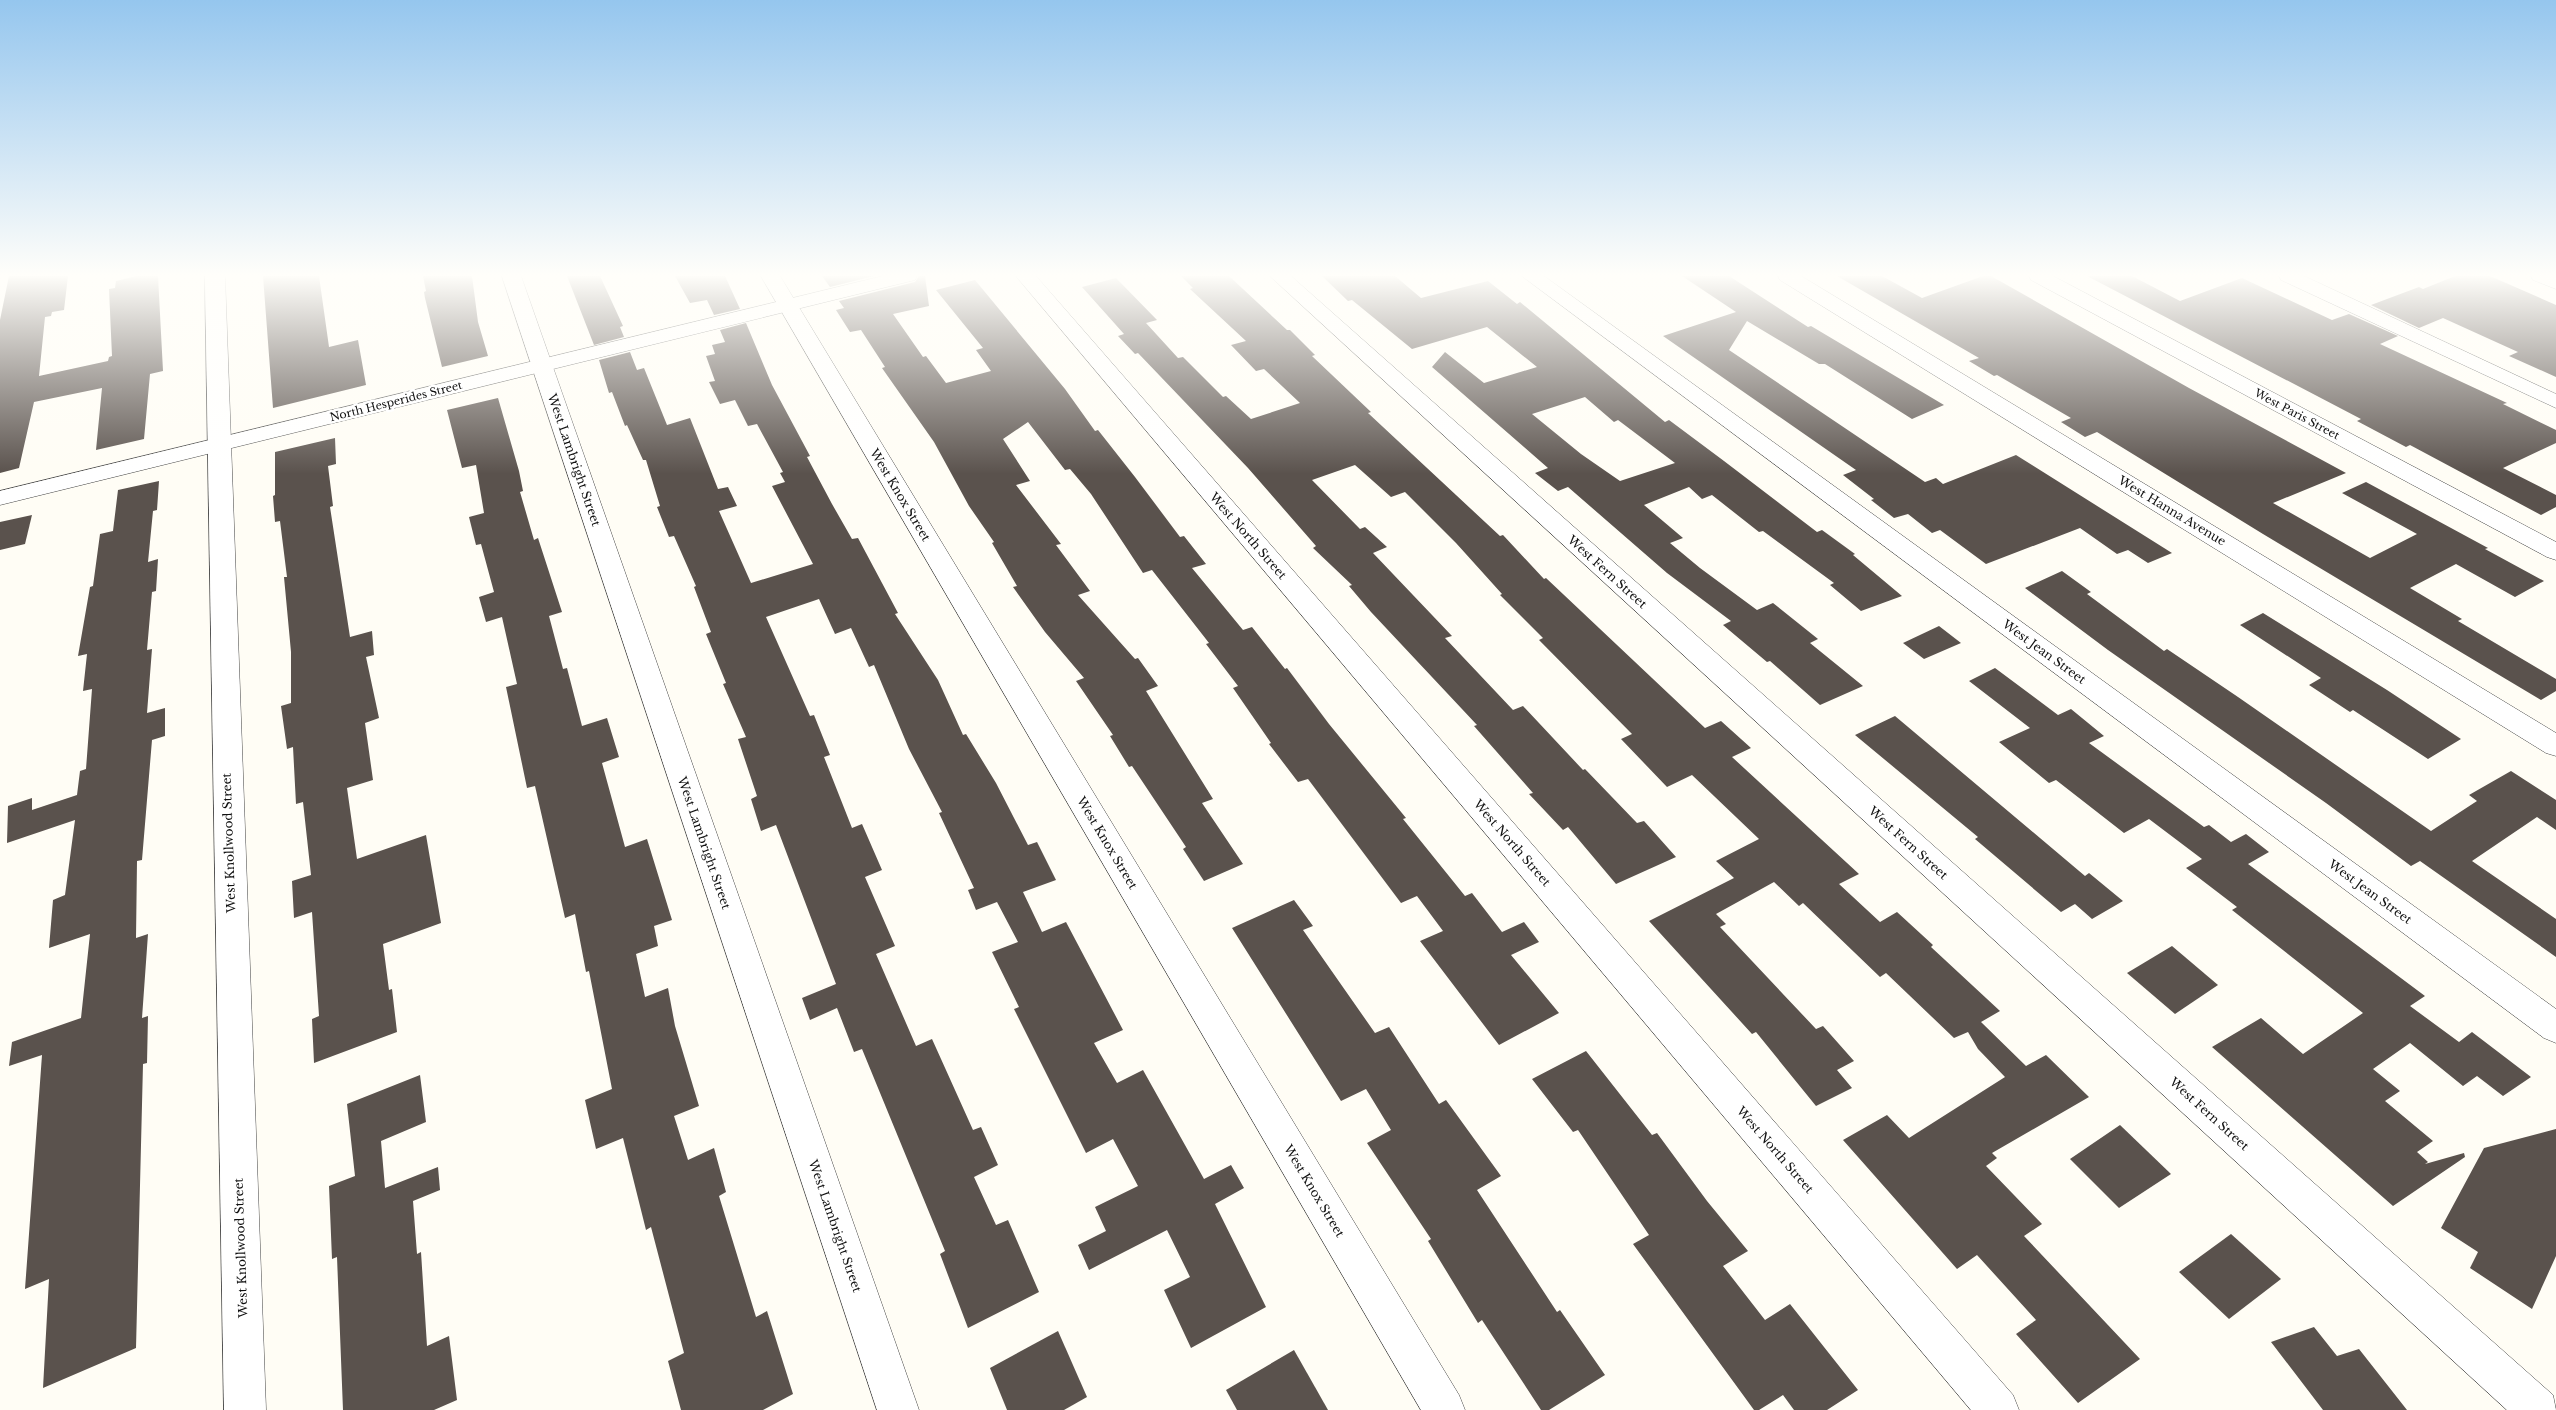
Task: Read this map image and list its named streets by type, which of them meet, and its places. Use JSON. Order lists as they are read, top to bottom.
{
  "streets": {
    "street": [
      "North Hesperides Street",
      "West Paris Street",
      "West Lambright Street",
      "West Knox Street",
      "West Hanna Avenue",
      "West North Street",
      "West Fern Street",
      "West Jean Street",
      "West Knollwood Street"
    ]
  },
  "crossings": [
    ["North Hesperides Street", "West Lambright Street"],
    ["North Hesperides Street", "West Knollwood Street"]
  ]
}
